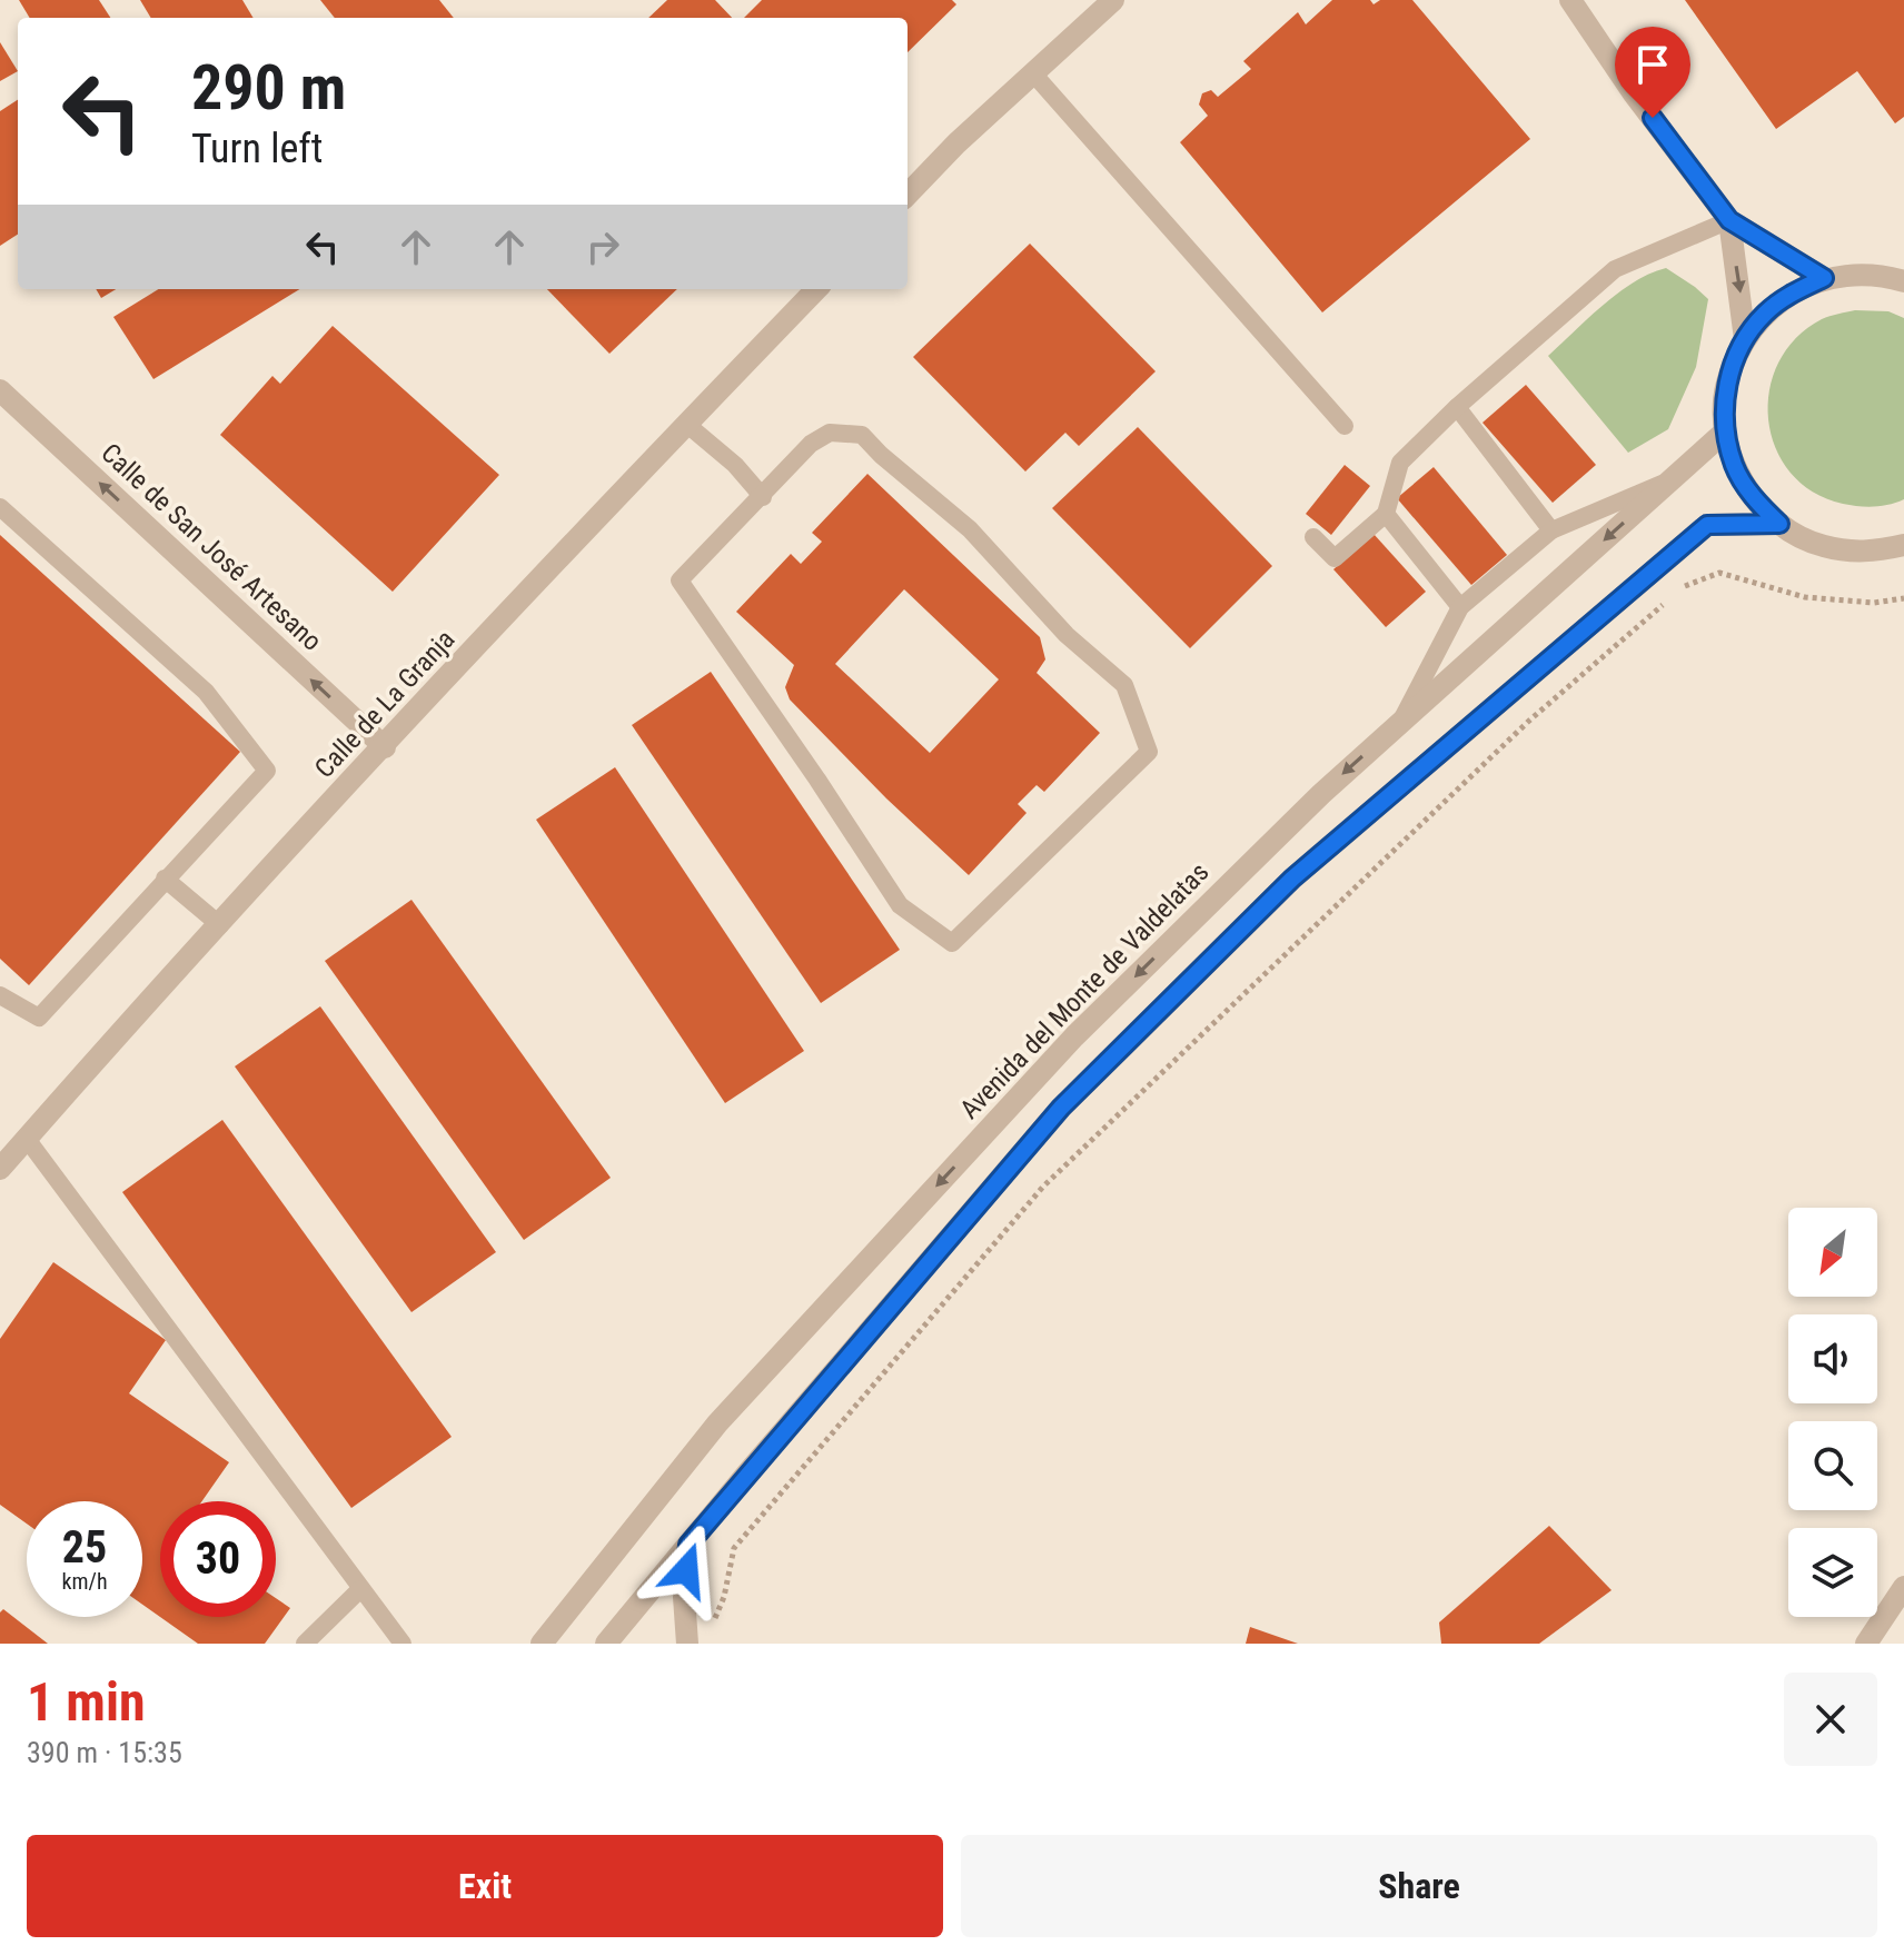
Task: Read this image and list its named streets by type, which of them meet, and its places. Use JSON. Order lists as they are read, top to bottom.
{
  "streets": {
    "street": ["Calle de San José Artesano", "Calle de La Granja", "Avenida del Monte de Valdelatas"]
  },
  "crossings": [
    ["Calle de San José Artesano", "Calle de La Granja"]
  ],
  "one_way": ["Calle de San José Artesano"],
  "north": "bottom left",
  "page": {
    "turn": ["290 m", "Turn left"],
    "speed": "25 km/h",
    "limit": "30",
    "heading": ["1 min", "390 m · 15:35"],
    "buttons": ["Exit", "Share"]
  }
}
